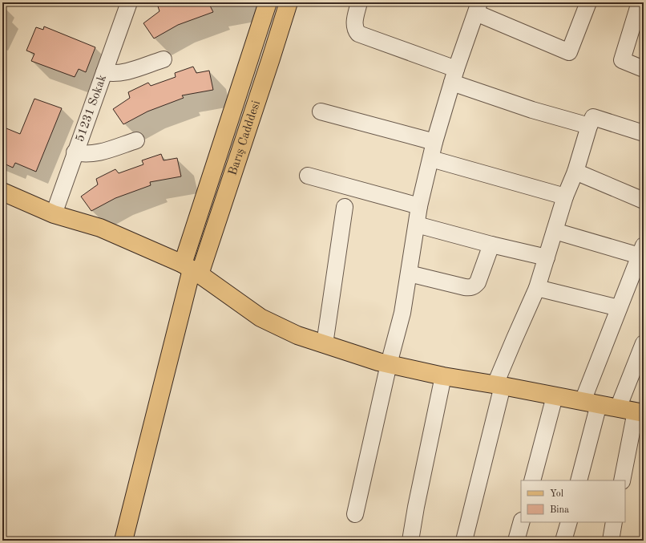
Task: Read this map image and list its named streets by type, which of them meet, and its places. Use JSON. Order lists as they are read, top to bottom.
{
  "streets": {
    "main road": ["Barış Cadddesi"],
    "street": ["51231 Sokak"]
  },
  "legend": ["Yol", "Bina"]
}
